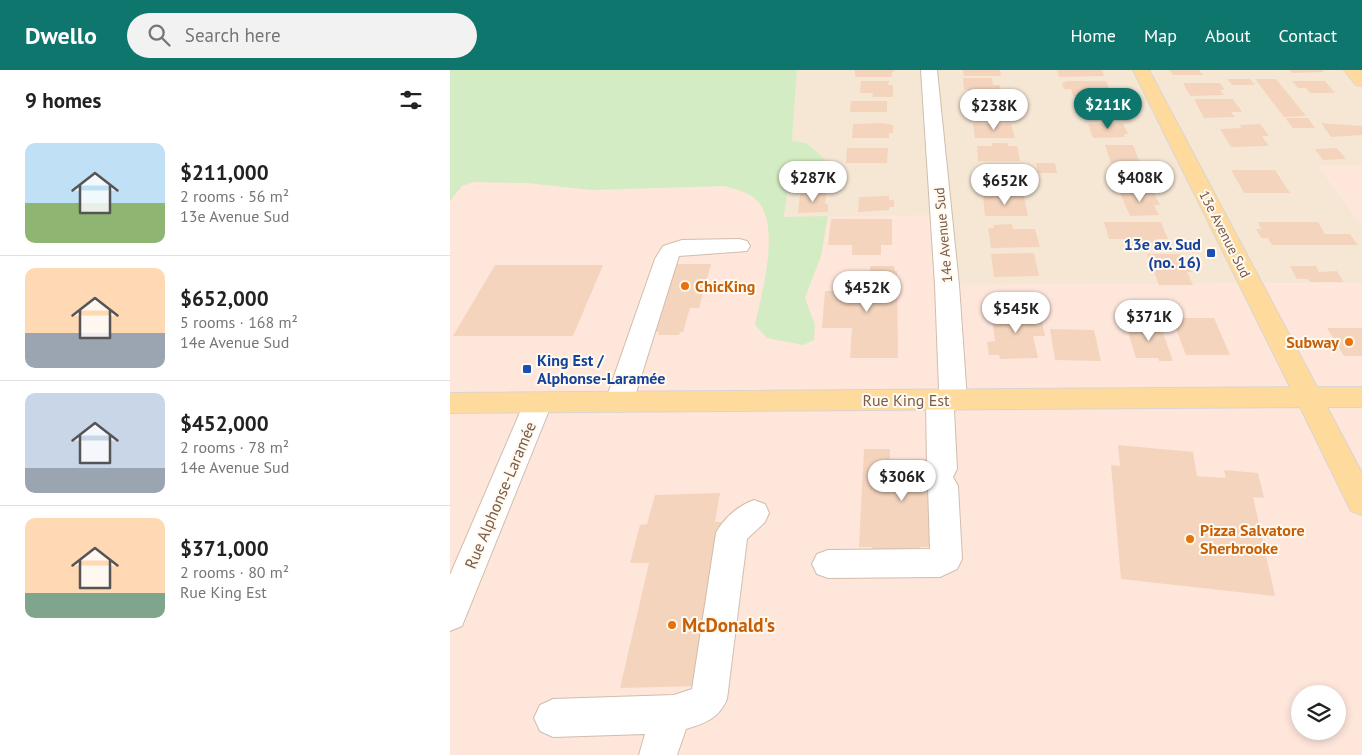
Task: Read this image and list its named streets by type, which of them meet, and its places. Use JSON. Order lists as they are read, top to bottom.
{
  "streets": {
    "main road": ["13e Avenue Sud", "Rue King Est"],
    "street": ["14e Avenue Sud", "Rue Alphonse-Laramée"]
  },
  "crossings": [
    ["13e Avenue Sud", "Rue King Est"],
    ["14e Avenue Sud", "Rue King Est"],
    ["Rue King Est", "Rue Alphonse-Laramée"]
  ],
  "places": {
    "transit": ["13e av. Sud (no. 16)", "King Est / Alphonse-Laramée"],
    "other": [
      "ChicKing",
      "Subway",
      "Pizza Salvatore Sherbrooke",
      "McDonald's"
    ]
  },
  "page": {
    "header": "Dwello",
    "search": "Search here",
    "nav": [
      "Home",
      "Map",
      "About",
      "Contact"
    ],
    "heading": "9 homes",
    "price": [
      "$211K",
      "$238K",
      "$287K",
      "$408K",
      "$652K",
      "$452K",
      "$545K",
      "$371K",
      "$306K"
    ],
    "list": [
      {
        "name": "$211,000",
        "note": "2 rooms · 56 m² · 13e Avenue Sud"
      },
      {
        "name": "$652,000",
        "note": "5 rooms · 168 m² · 14e Avenue Sud"
      },
      {
        "name": "$452,000",
        "note": "2 rooms · 78 m² · 14e Avenue Sud"
      },
      {
        "name": "$371,000",
        "note": "2 rooms · 80 m² · Rue King Est"
      }
    ]
  }
}
